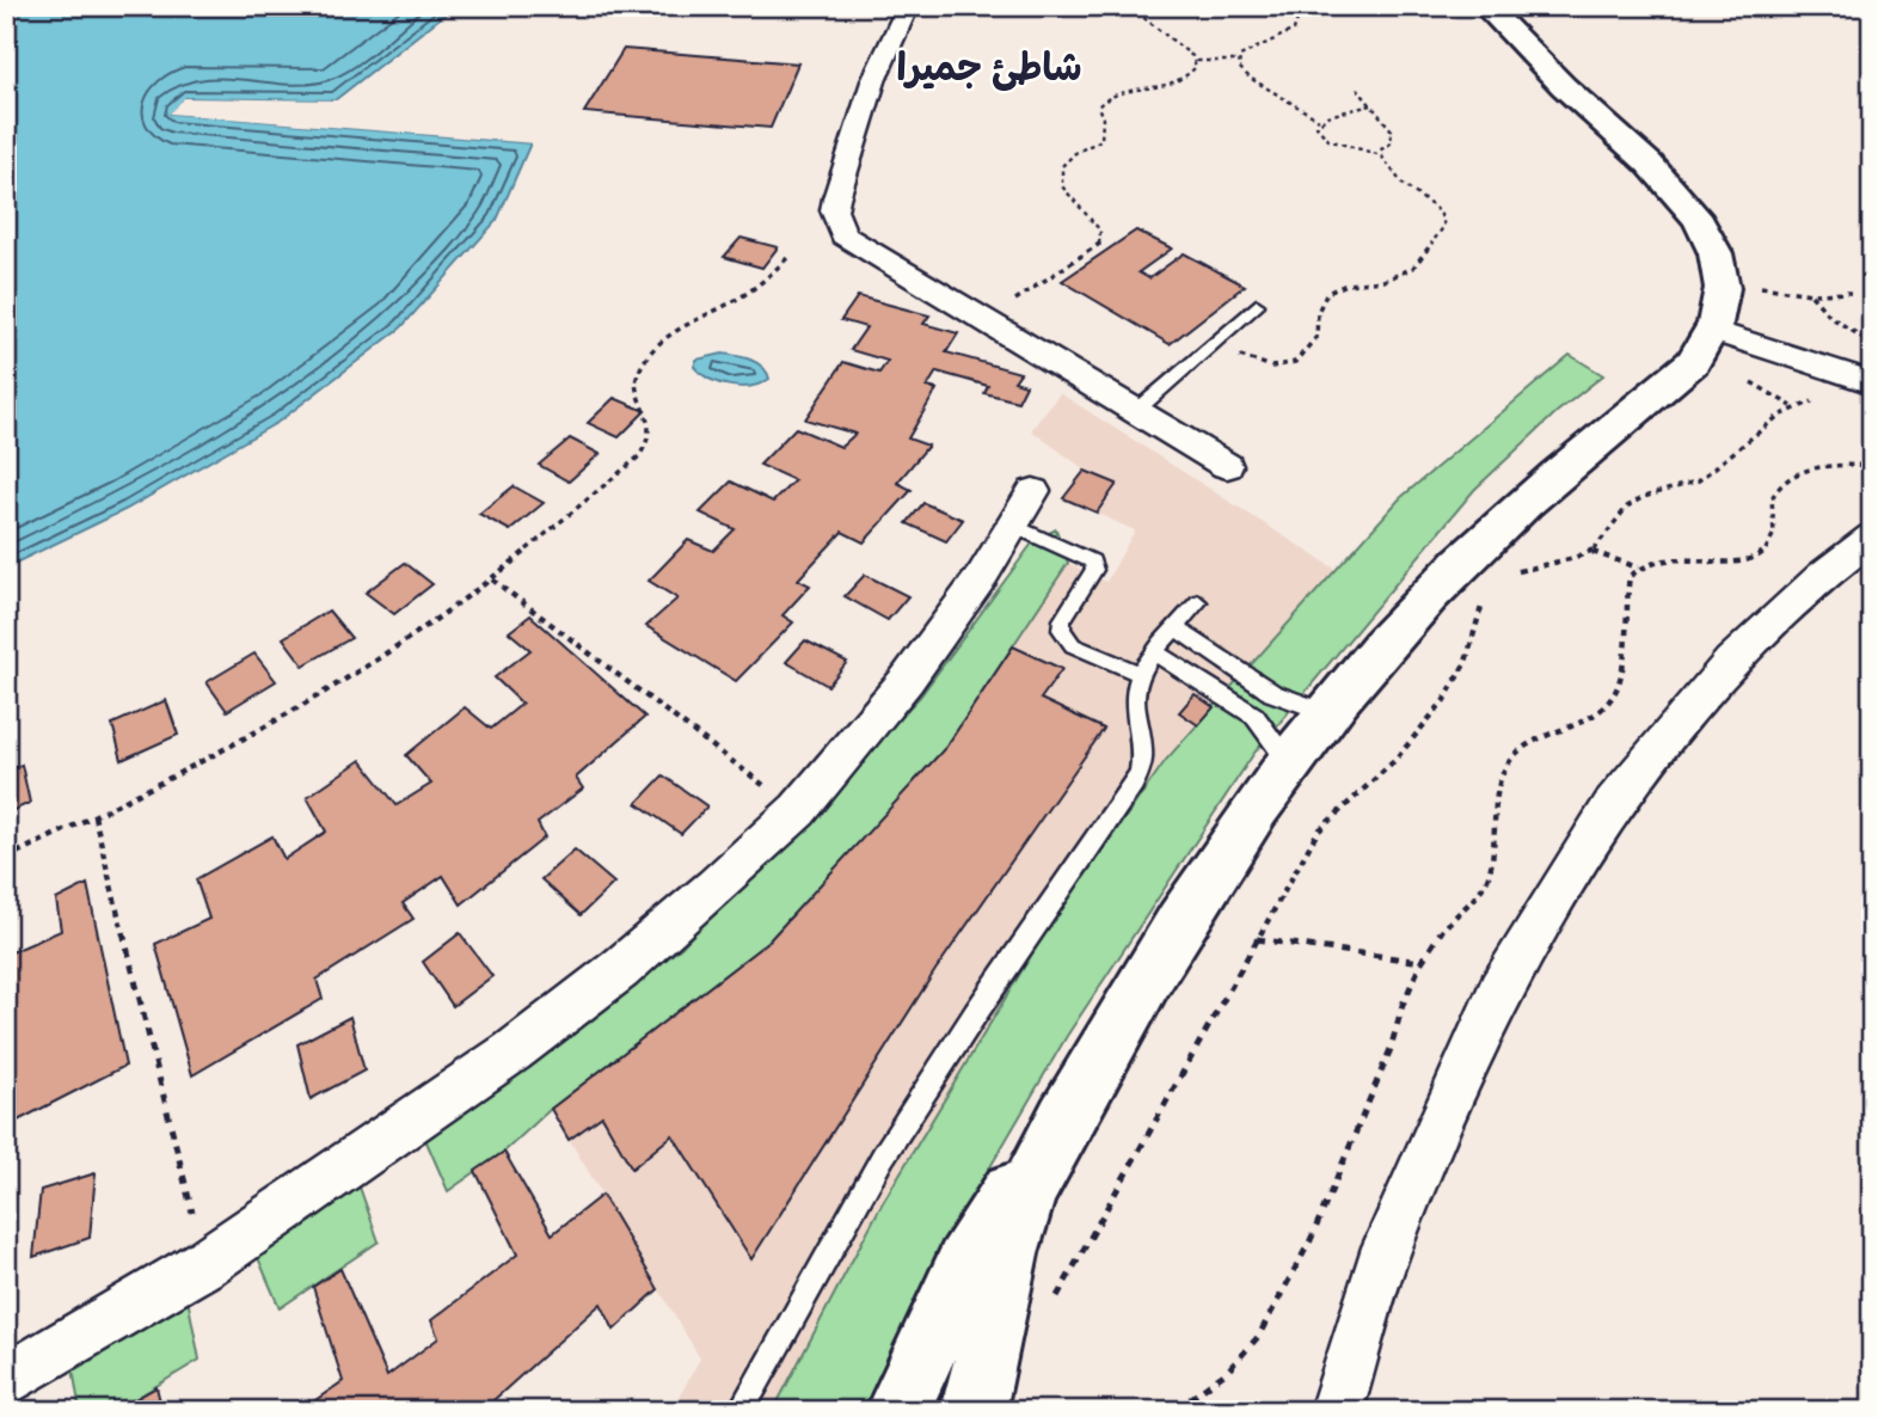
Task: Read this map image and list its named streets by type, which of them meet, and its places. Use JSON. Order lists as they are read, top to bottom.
{
  "districts": ["شاطئ جميرا"]
}
